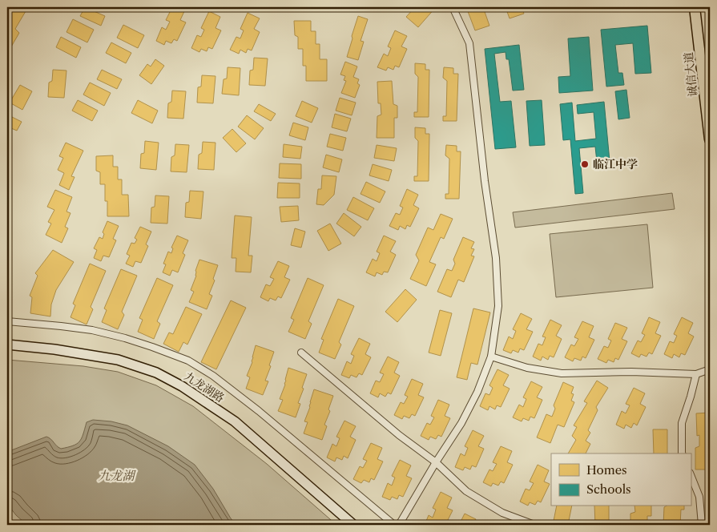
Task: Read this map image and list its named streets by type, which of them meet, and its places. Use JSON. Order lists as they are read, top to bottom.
{
  "streets": {
    "main road": ["诚信大道"],
    "street": ["九龙湖路"]
  },
  "water": ["九龙湖"],
  "places": ["临江中学"],
  "legend": ["Homes", "Schools"]
}
